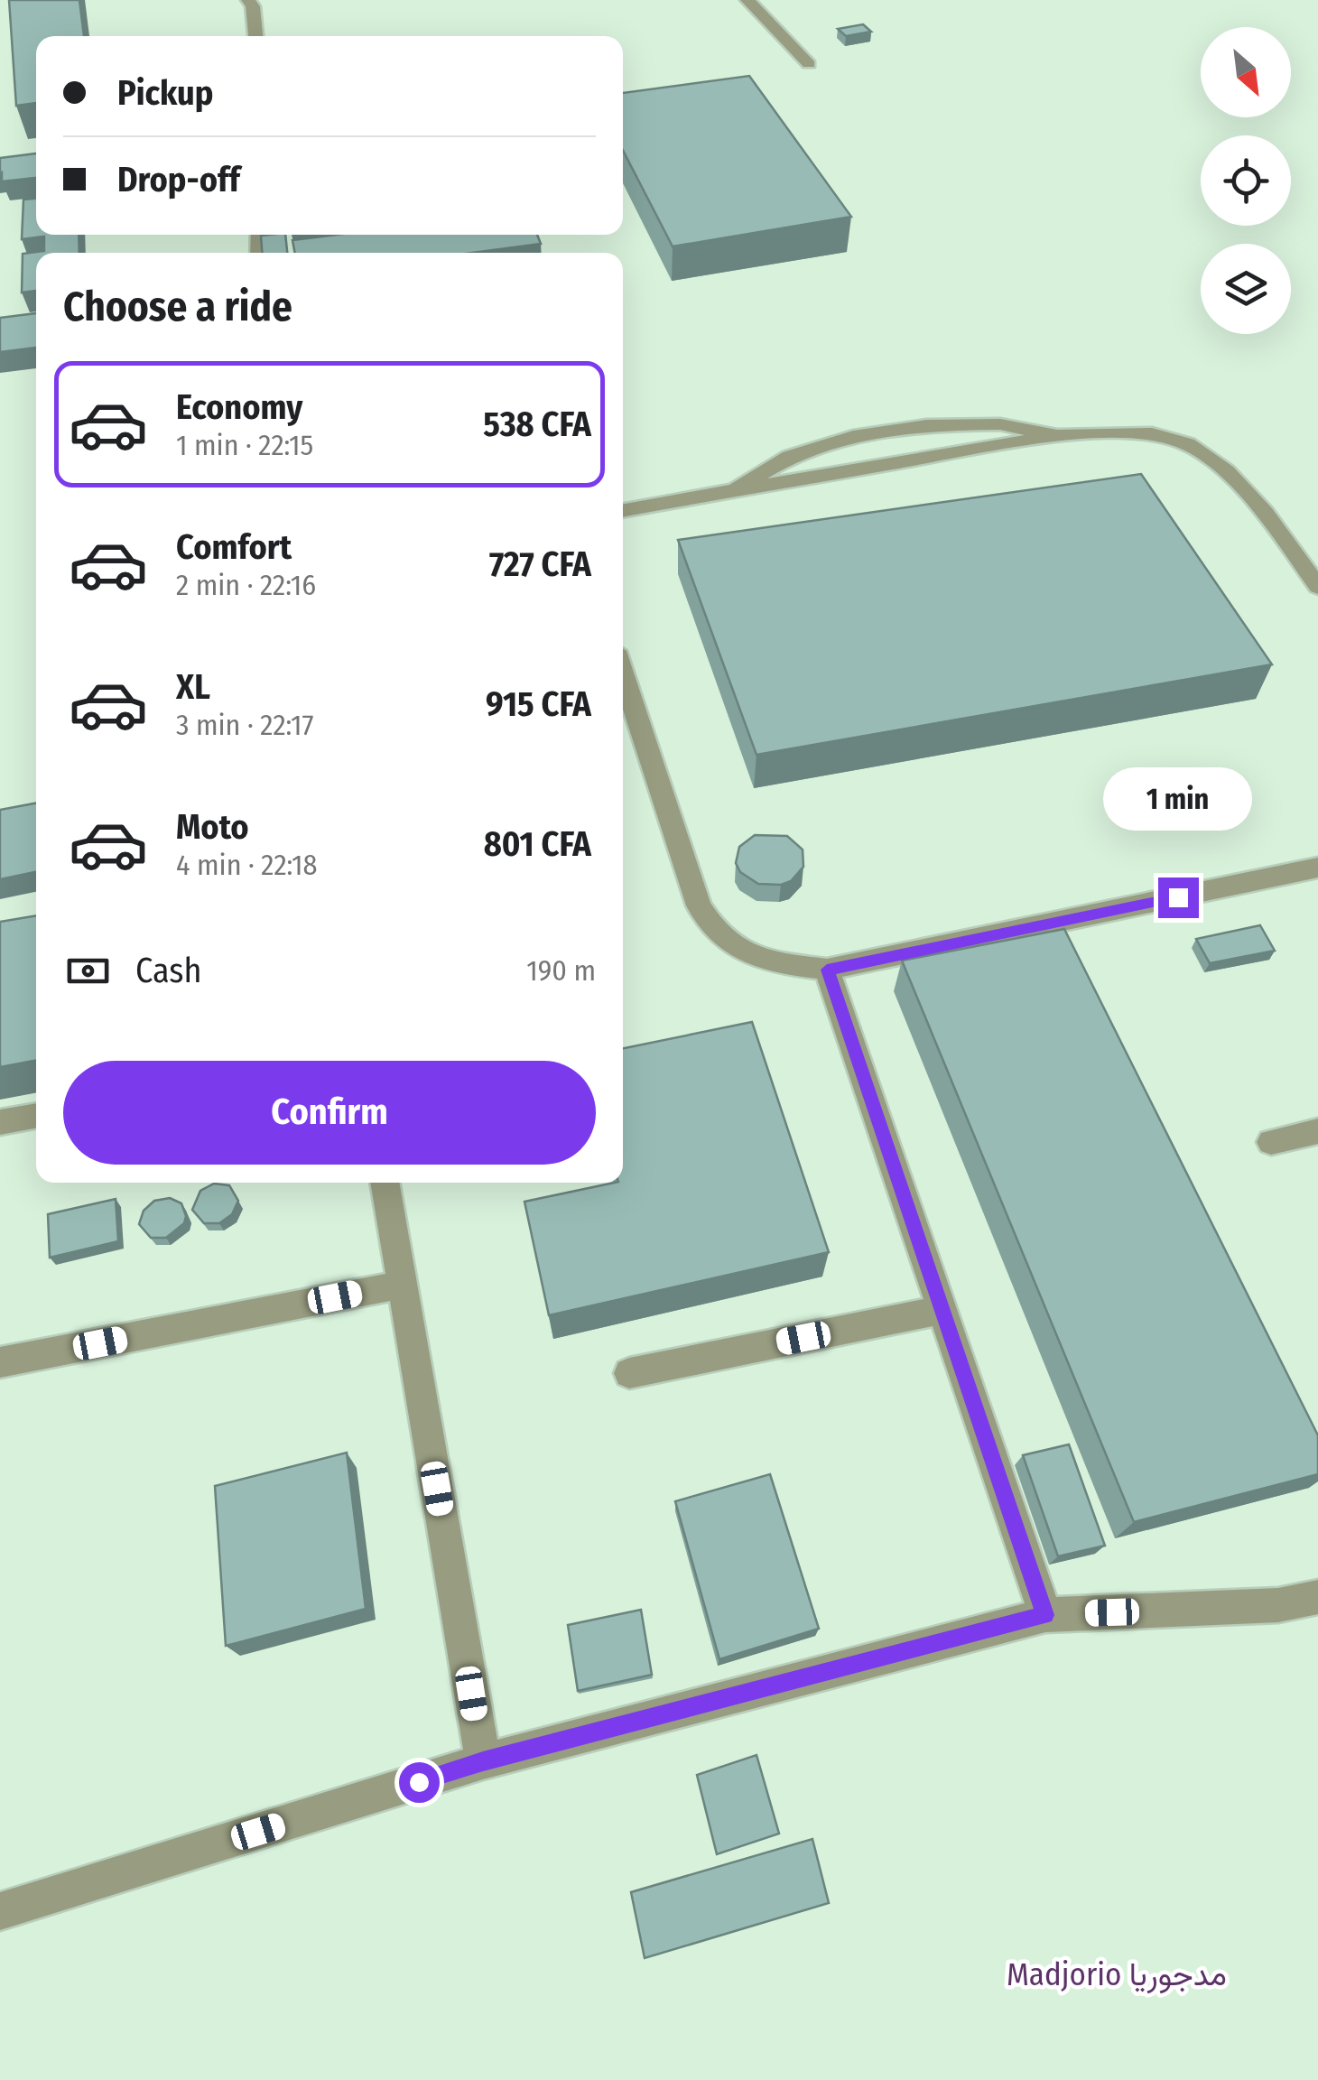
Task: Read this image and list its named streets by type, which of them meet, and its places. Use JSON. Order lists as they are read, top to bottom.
{
  "districts": ["Madjorio مدجوريا"],
  "north": "bottom right",
  "page": {
    "banner": ["Pickup", "Drop-off"],
    "heading": "Choose a ride",
    "list": [
      {
        "name": "Economy",
        "note": "1 min · 22:15",
        "value": "538 CFA"
      },
      {
        "name": "Comfort",
        "note": "2 min · 22:16",
        "value": "727 CFA"
      },
      {
        "name": "XL",
        "note": "3 min · 22:17",
        "value": "915 CFA"
      },
      {
        "name": "Moto",
        "note": "4 min · 22:18",
        "value": "801 CFA"
      }
    ],
    "bubble": "1 min",
    "pay": ["Cash", "190 m"],
    "buttons": "Confirm"
  }
}
